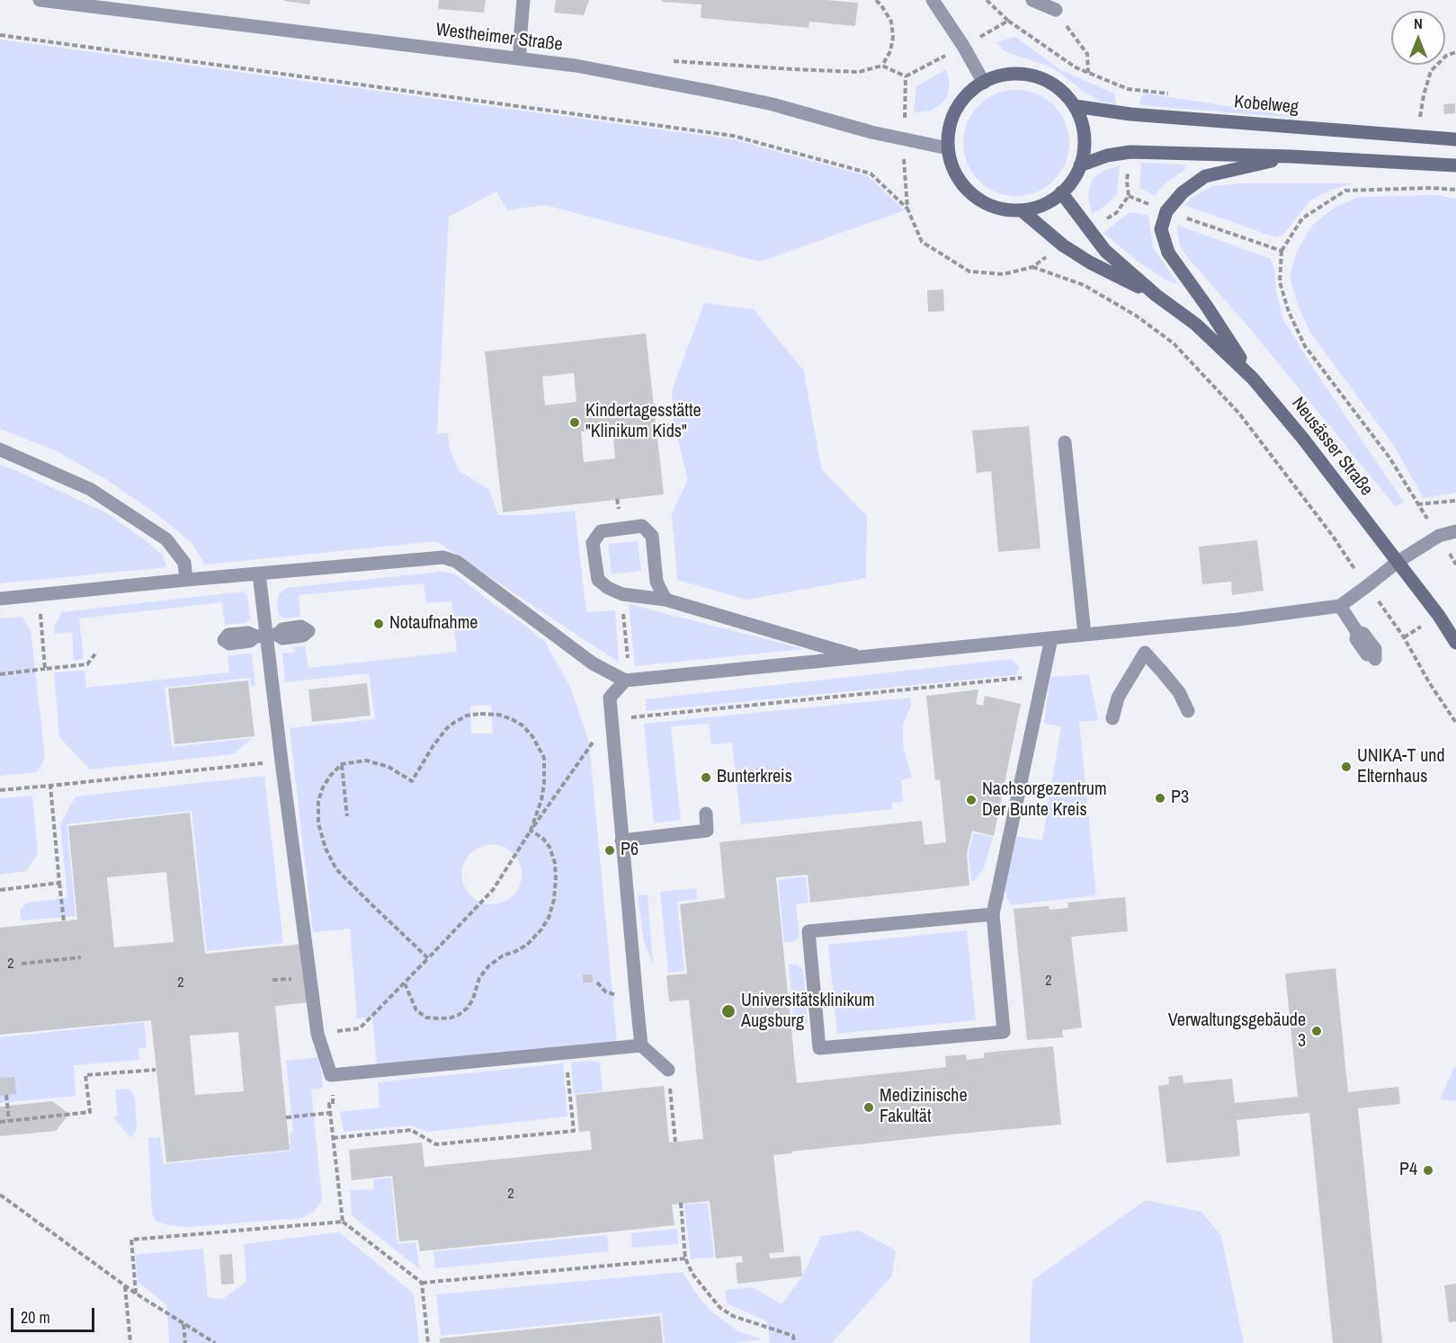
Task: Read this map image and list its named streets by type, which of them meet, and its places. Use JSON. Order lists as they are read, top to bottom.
{
  "streets": {
    "main road": ["Kobelweg", "Neusässer Straße"],
    "street": ["Westheimer Straße"]
  },
  "crossings": [
    ["Westheimer Straße", "Kobelweg"],
    ["Westheimer Straße", "Neusässer Straße"],
    ["Kobelweg", "Neusässer Straße"]
  ],
  "places": [
    "Kindertagesstätte \"Klinikum Kids\"",
    "Notaufnahme",
    "UNIKA-T und Elternhaus",
    "Bunterkreis",
    "P3",
    "Nachsorgezentrum Der Bunte Kreis",
    "P6",
    "Universitätsklinikum Augsburg",
    "Verwaltungsgebäude 3",
    "Medizinische Fakultät",
    "P4"
  ],
  "house_numbers": [
    "2",
    "2",
    "2",
    "2"
  ],
  "scale_bar": "20 m",
  "north": "top"
}
